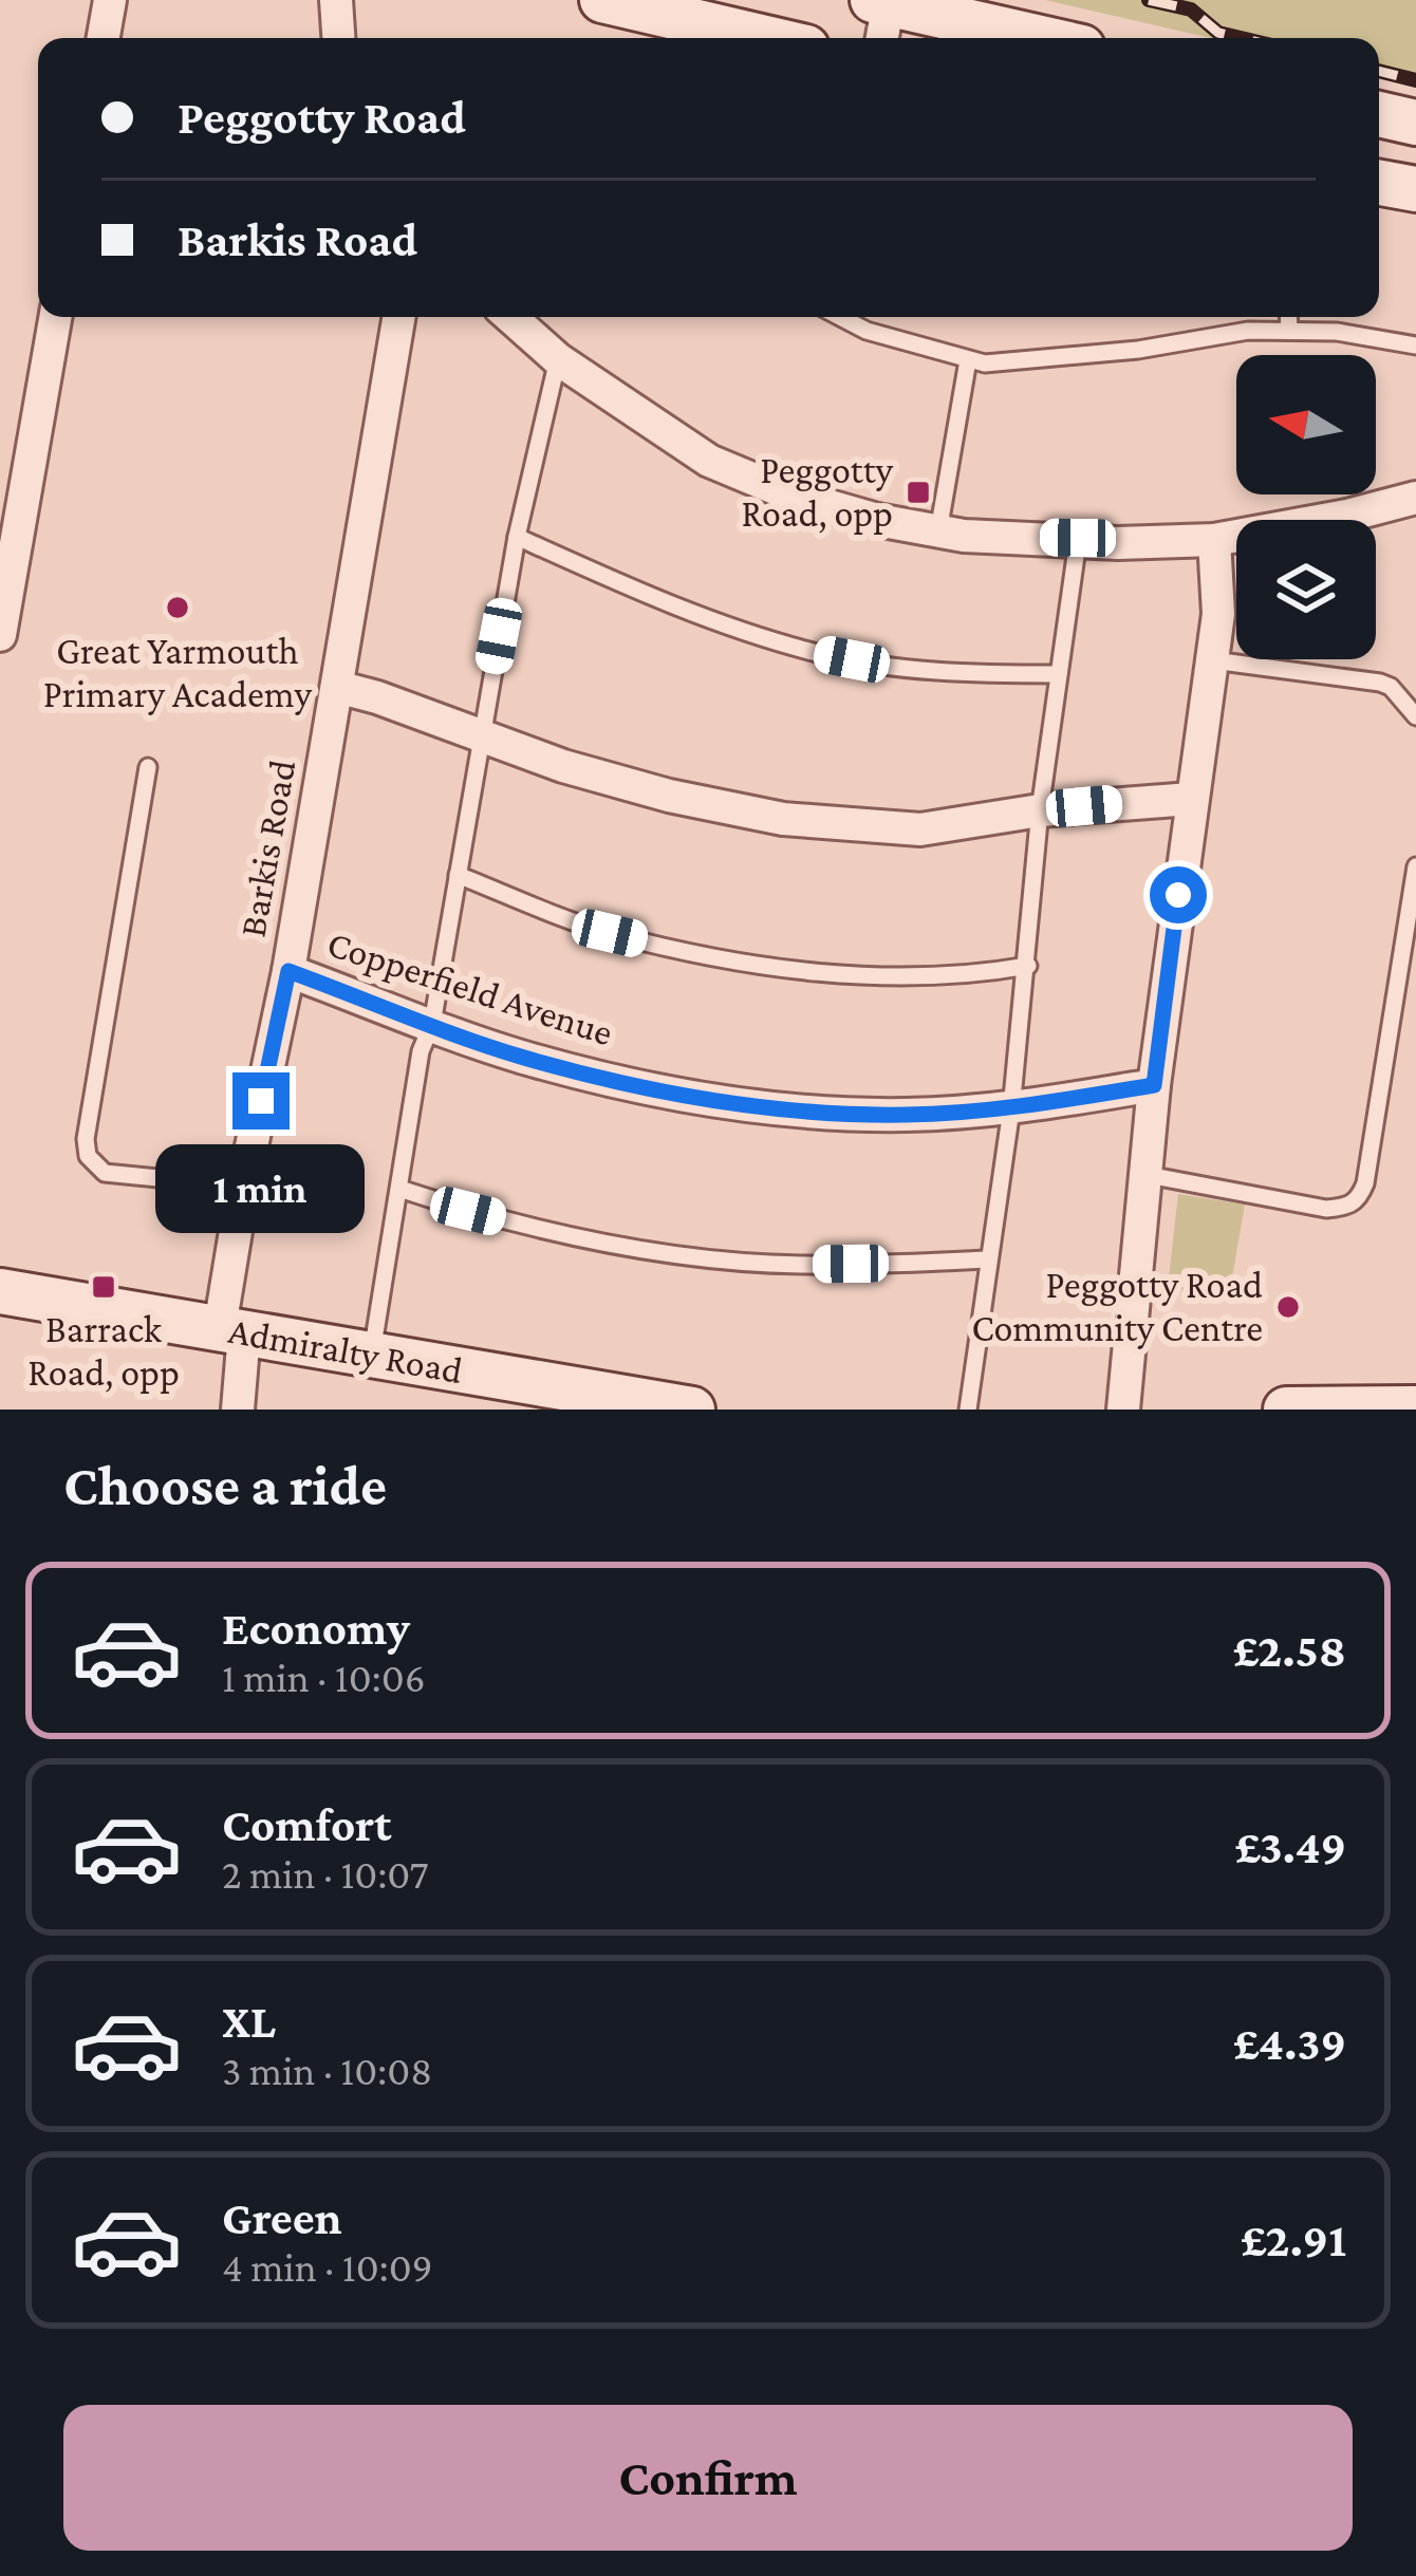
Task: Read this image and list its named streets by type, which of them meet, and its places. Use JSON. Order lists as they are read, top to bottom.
{
  "streets": {
    "street": ["Barkis Road", "Copperfield Avenue", "Admiralty Road"]
  },
  "crossings": [
    ["Barkis Road", "Copperfield Avenue"],
    ["Barkis Road", "Admiralty Road"]
  ],
  "places": {
    "transit": ["Peggotty Road, opp", "Barrack Road, opp"],
    "other": ["Great Yarmouth Primary Academy", "Peggotty Road Community Centre"]
  },
  "north": "left",
  "page": {
    "banner": ["Peggotty Road", "Barkis Road"],
    "bubble": "1 min",
    "heading": "Choose a ride",
    "list": [
      {
        "name": "Economy",
        "note": "1 min · 10:06",
        "value": "£2.58"
      },
      {
        "name": "Comfort",
        "note": "2 min · 10:07",
        "value": "£3.49"
      },
      {
        "name": "XL",
        "note": "3 min · 10:08",
        "value": "£4.39"
      },
      {
        "name": "Green",
        "note": "4 min · 10:09",
        "value": "£2.91"
      }
    ],
    "buttons": "Confirm"
  }
}
